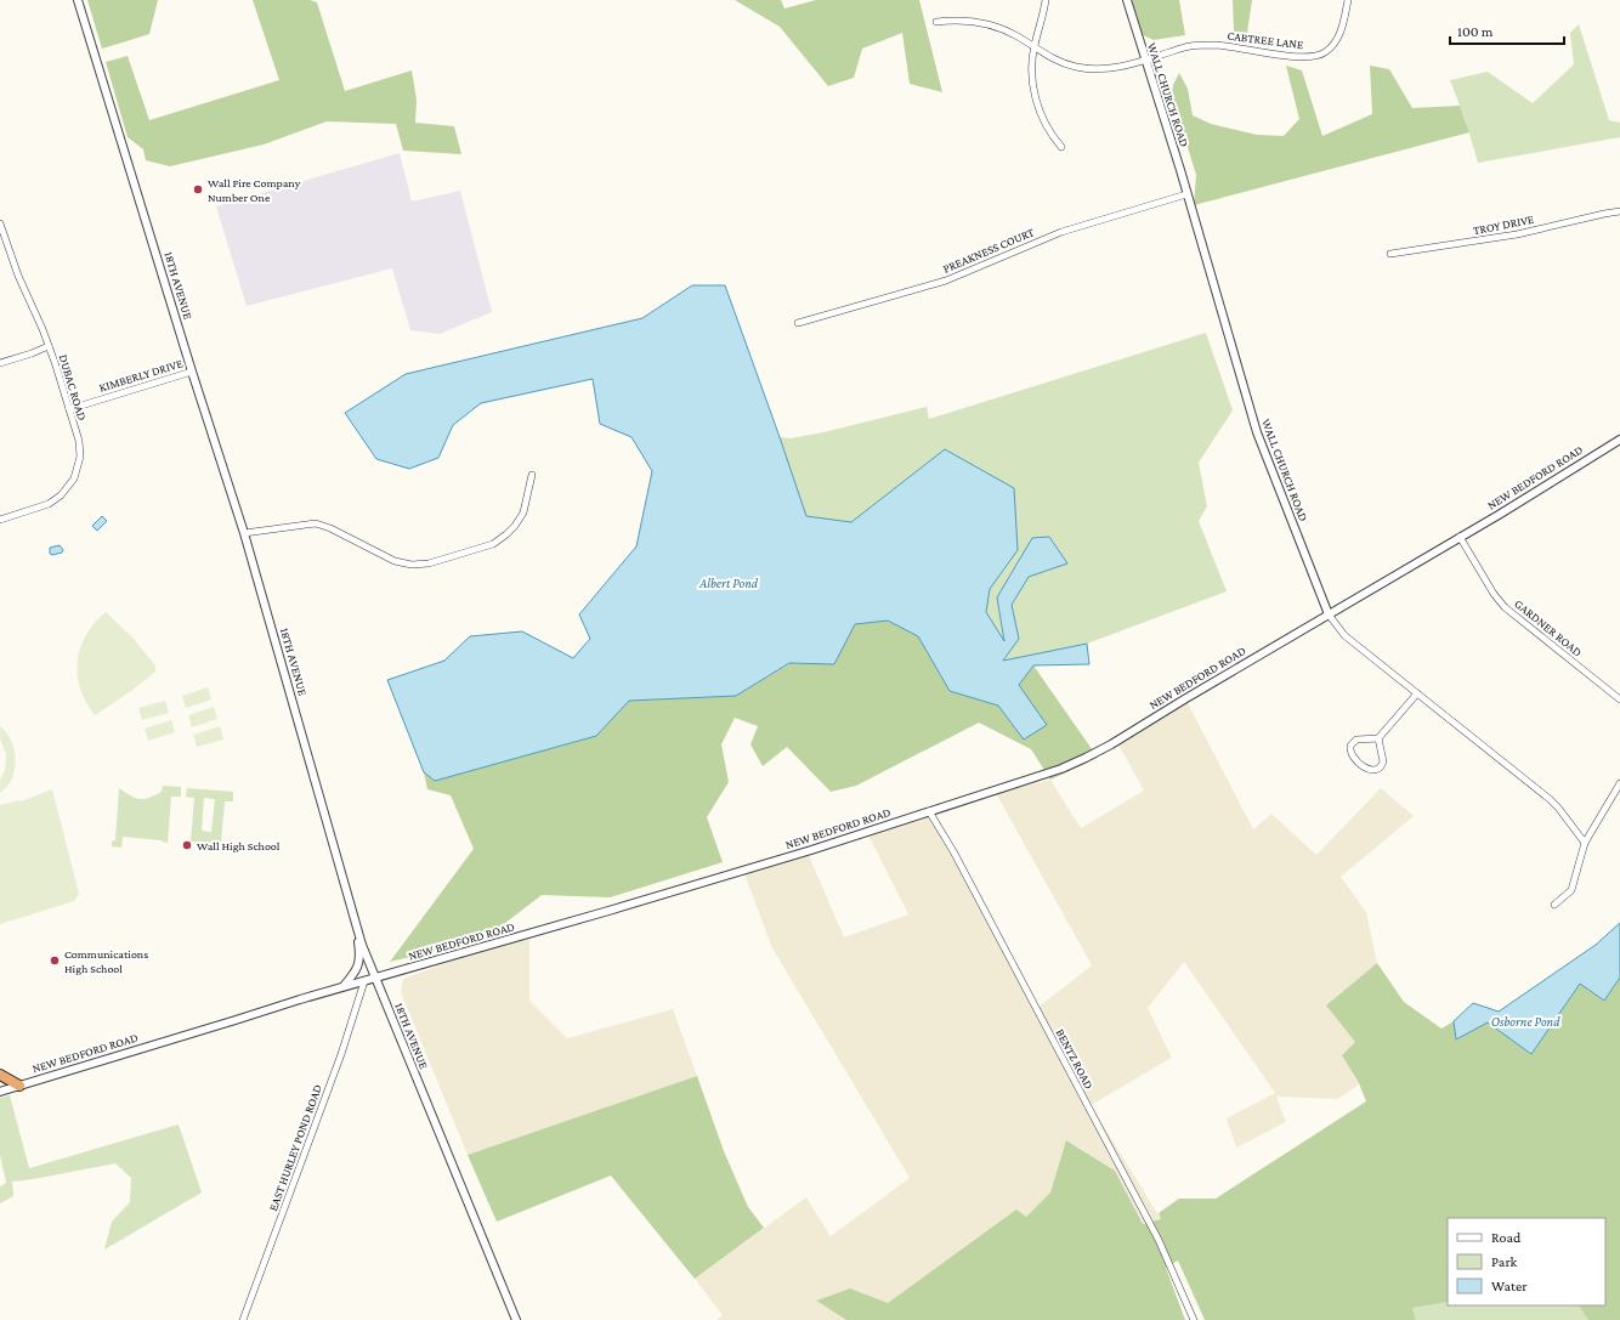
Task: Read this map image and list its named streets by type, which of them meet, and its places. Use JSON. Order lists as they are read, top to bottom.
{
  "streets": {
    "street": [
      "CABTREE LANE",
      "WALL CHURCH ROAD",
      "TROY DRIVE",
      "PREAKNESS COURT",
      "18TH AVENUE",
      "KIMBERLY DRIVE",
      "DUBAC ROAD",
      "NEW BEDFORD ROAD",
      "GARDNER ROAD",
      "BENTZ ROAD",
      "EAST HURLEY POND ROAD"
    ]
  },
  "crossings": [
    ["CABTREE LANE", "WALL CHURCH ROAD"],
    ["WALL CHURCH ROAD", "PREAKNESS COURT"],
    ["WALL CHURCH ROAD", "NEW BEDFORD ROAD"],
    ["18TH AVENUE", "KIMBERLY DRIVE"],
    ["18TH AVENUE", "NEW BEDFORD ROAD"],
    ["KIMBERLY DRIVE", "DUBAC ROAD"],
    ["NEW BEDFORD ROAD", "GARDNER ROAD"],
    ["NEW BEDFORD ROAD", "BENTZ ROAD"],
    ["NEW BEDFORD ROAD", "EAST HURLEY POND ROAD"]
  ],
  "water": ["Albert Pond", "Osborne Pond"],
  "places": ["Wall Fire Company Number One", "Wall High School", "Communications High School"],
  "legend": ["Road", "Park", "Water"],
  "scale_bar": "100 m"
}
